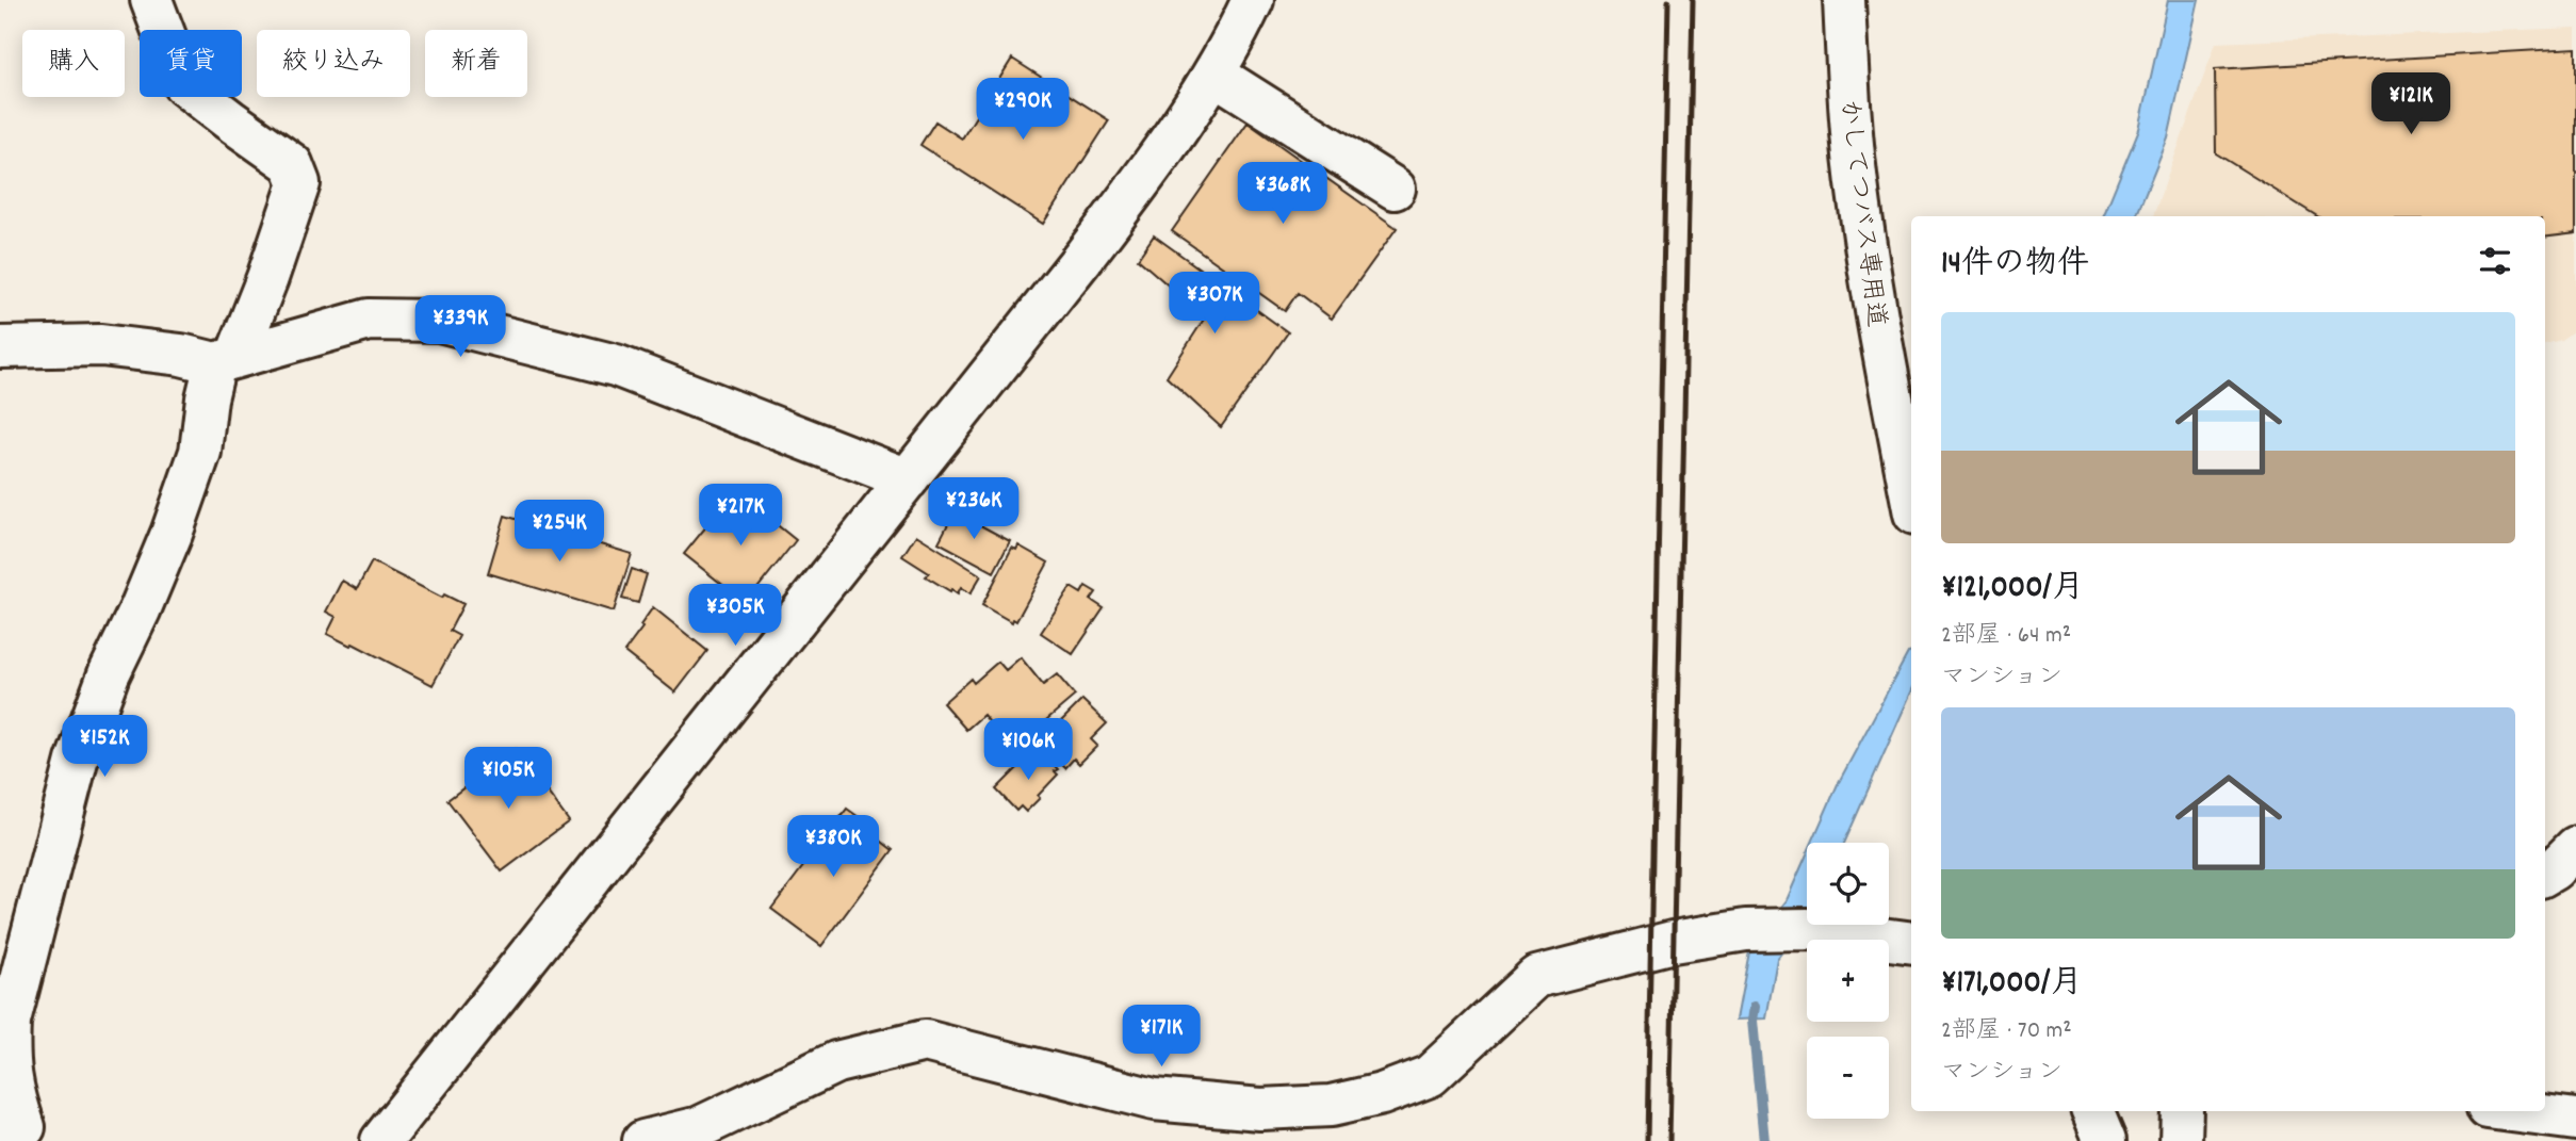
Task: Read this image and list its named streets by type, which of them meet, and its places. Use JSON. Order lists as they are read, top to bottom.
{
  "streets": {
    "street": ["かしてつバス専用道"]
  },
  "page": {
    "chip": [
      "購入",
      "賃貸",
      "絞り込み",
      "新着"
    ],
    "price": [
      "¥121K",
      "¥290K",
      "¥368K",
      "¥307K",
      "¥339K",
      "¥236K",
      "¥217K",
      "¥254K",
      "¥305K",
      "¥152K",
      "¥106K",
      "¥105K",
      "¥380K",
      "¥171K"
    ],
    "heading": "14件の物件",
    "list": [
      {
        "name": "¥121,000/月",
        "note": "2部屋 · 64 m² · マンション"
      },
      {
        "name": "¥171,000/月",
        "note": "2部屋 · 70 m² · マンション"
      }
    ],
    "map_buttons": ["+", "−"]
  }
}
